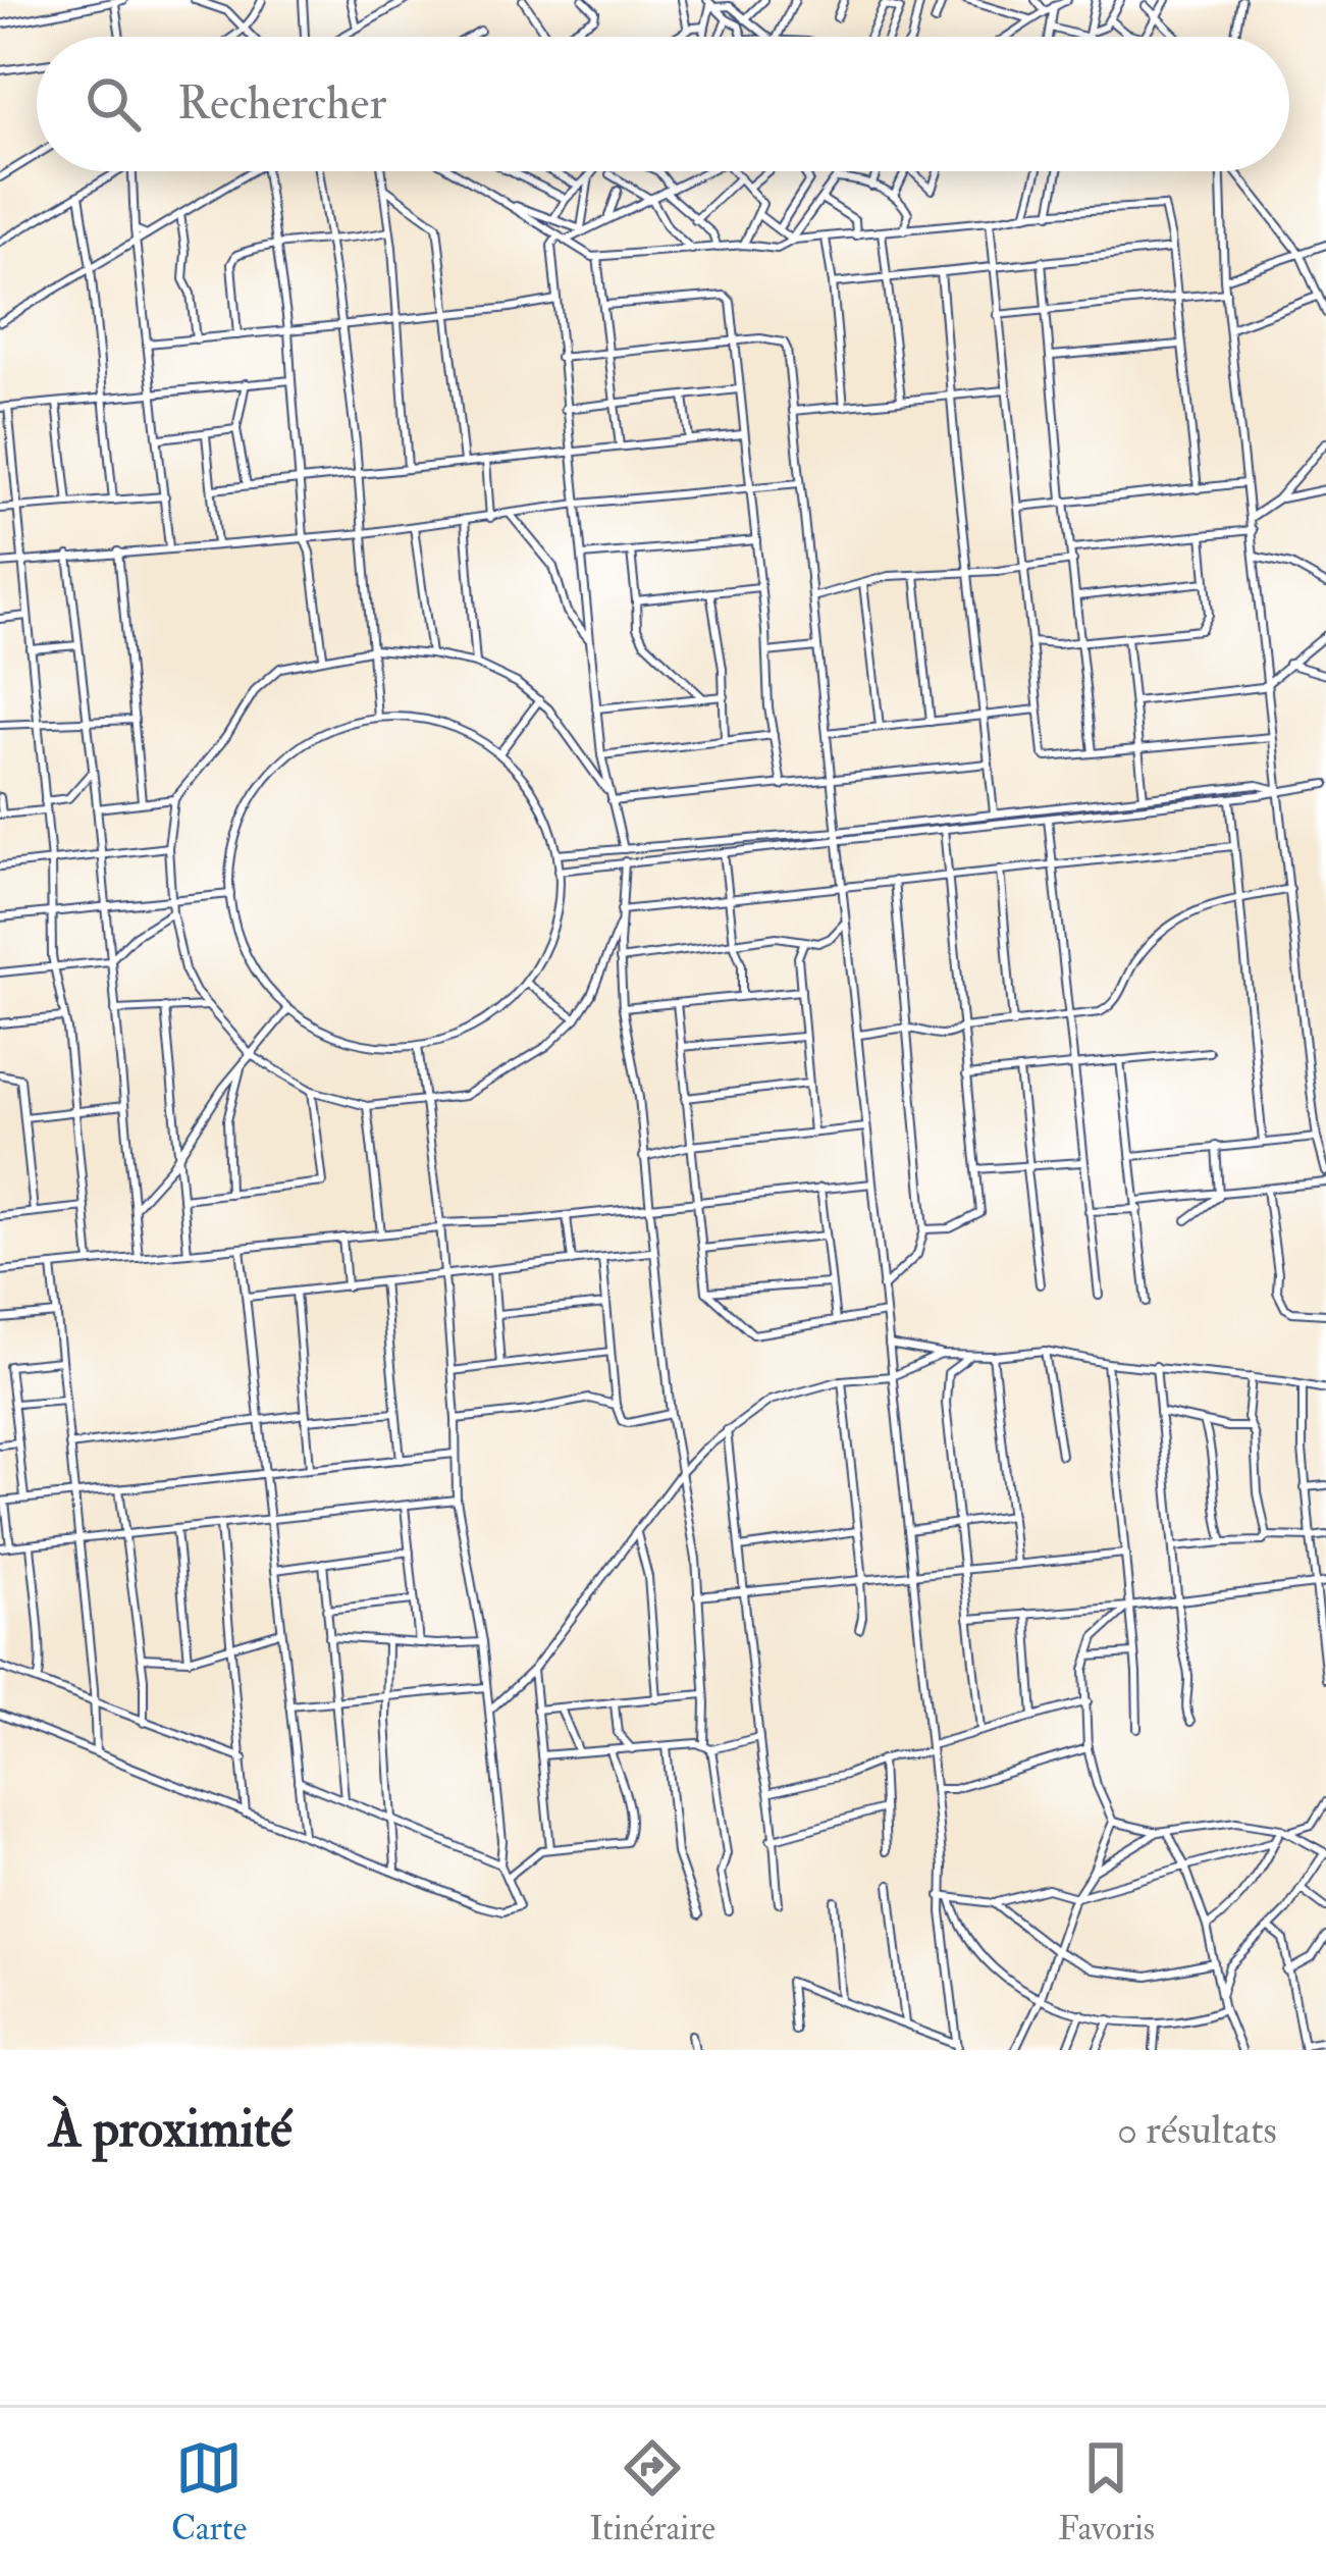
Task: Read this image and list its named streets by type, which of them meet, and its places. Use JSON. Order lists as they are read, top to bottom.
{
  "page": {
    "search": "Rechercher",
    "heading": ["À proximité", "0 résultats"],
    "nav": ["Carte", "Itinéraire", "Favoris"]
  }
}
